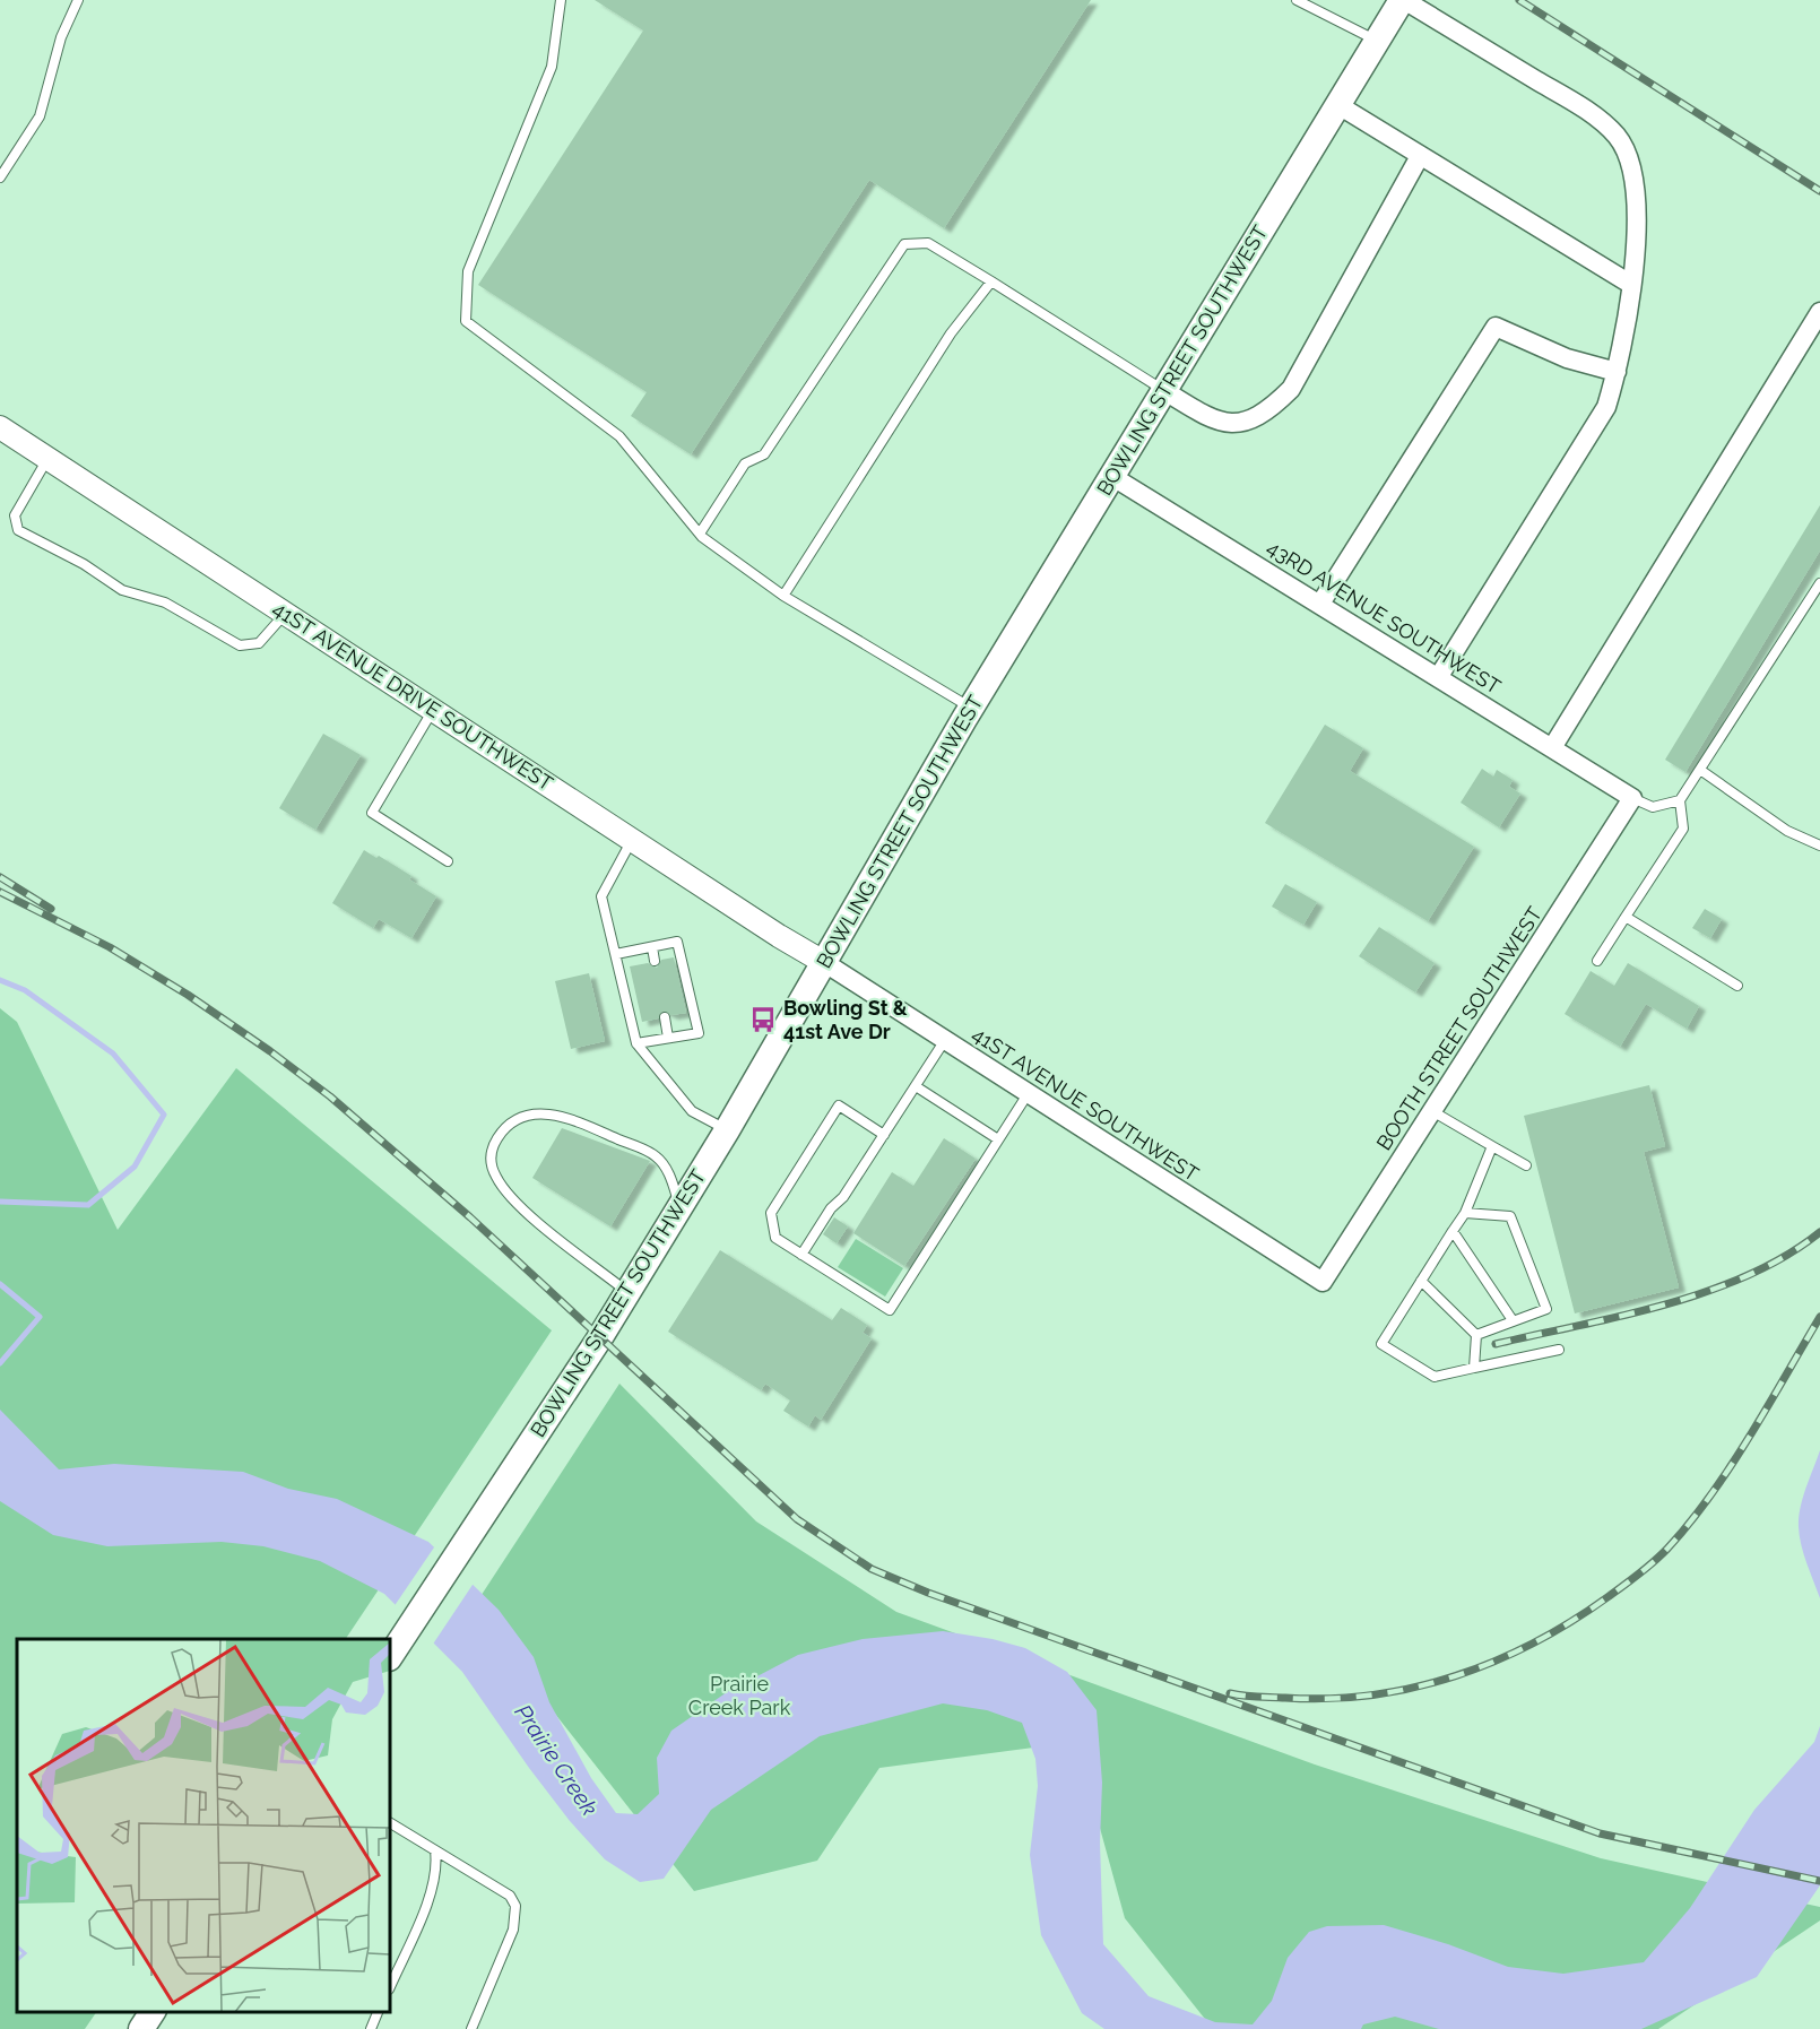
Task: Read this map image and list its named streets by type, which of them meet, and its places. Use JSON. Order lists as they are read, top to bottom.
{
  "streets": {
    "main road": ["BOWLING STREET SOUTHWEST"],
    "street": [
      "43RD AVENUE SOUTHWEST",
      "41ST AVENUE DRIVE SOUTHWEST",
      "BOOTH STREET SOUTHWEST",
      "41ST AVENUE SOUTHWEST"
    ]
  },
  "crossings": [
    ["BOWLING STREET SOUTHWEST", "43RD AVENUE SOUTHWEST"],
    ["BOWLING STREET SOUTHWEST", "41ST AVENUE DRIVE SOUTHWEST"],
    ["BOWLING STREET SOUTHWEST", "41ST AVENUE SOUTHWEST"],
    ["43RD AVENUE SOUTHWEST", "BOOTH STREET SOUTHWEST"],
    ["41ST AVENUE DRIVE SOUTHWEST", "41ST AVENUE SOUTHWEST"],
    ["BOOTH STREET SOUTHWEST", "41ST AVENUE SOUTHWEST"]
  ],
  "water": ["Prairie Creek"],
  "parks": ["Prairie Creek Park"],
  "places": {
    "bus stop": ["Bowling St & 41st Ave Dr"]
  }
}
